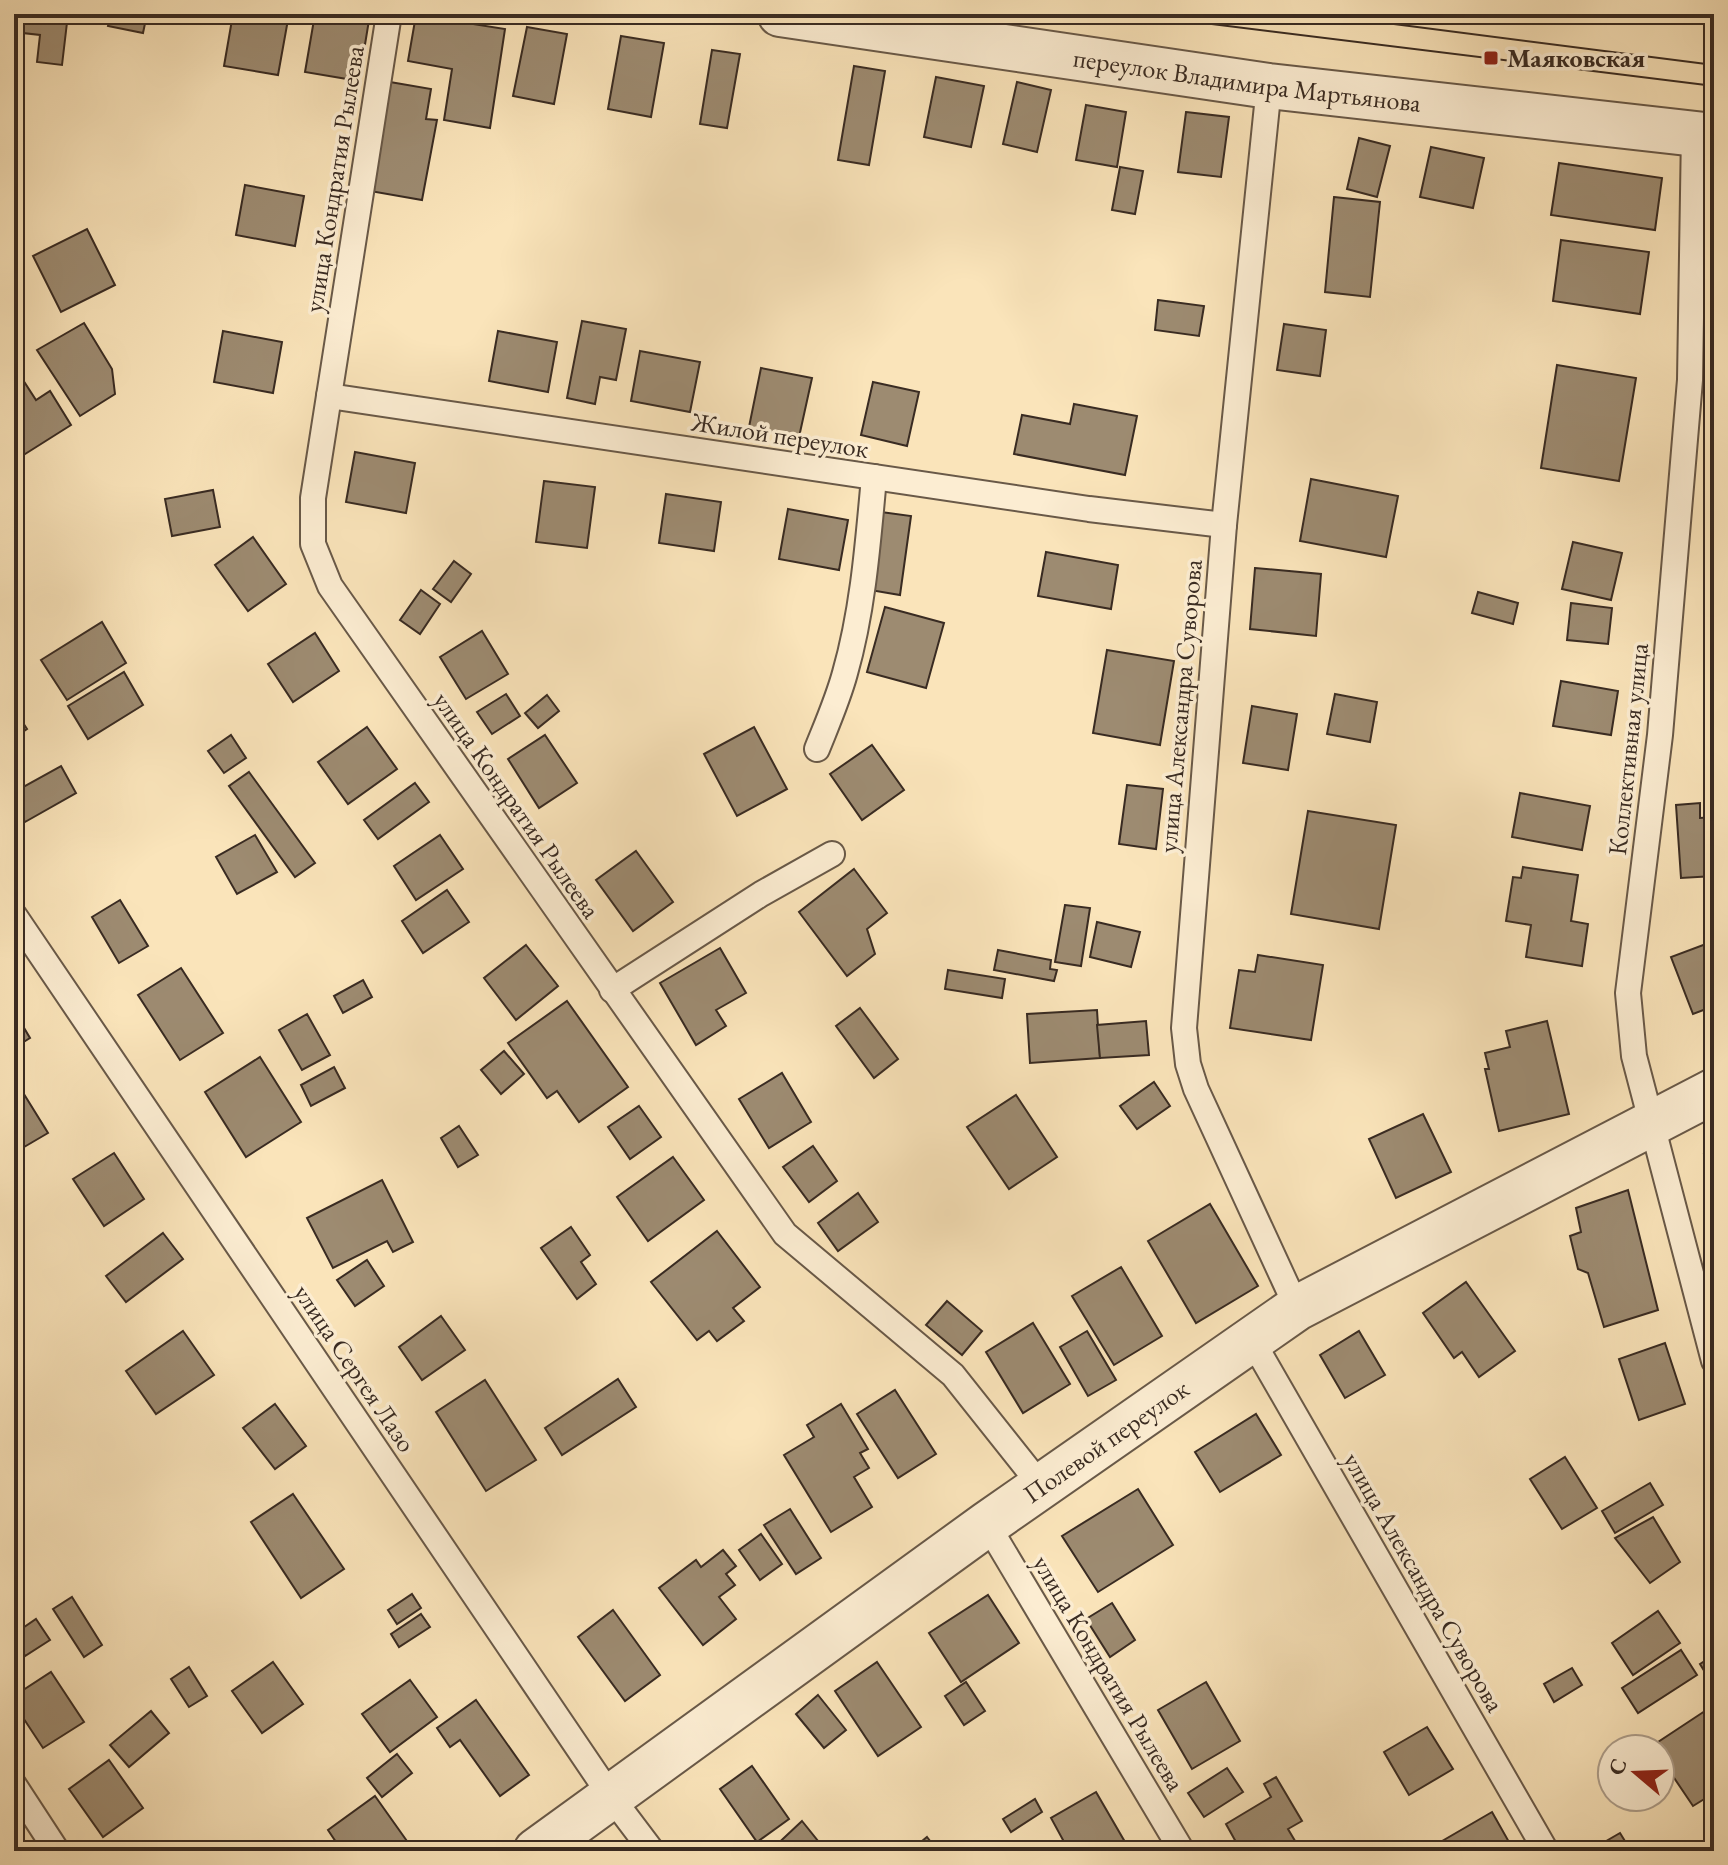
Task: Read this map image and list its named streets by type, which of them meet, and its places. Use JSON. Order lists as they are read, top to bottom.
{
  "streets": {
    "street": ["переулок Владимира Мартьянова", "Полевой переулок"],
    "lane": [
      "улица Кондратия Рылеева",
      "Жилой переулок",
      "улица Александра Суворова",
      "Коллективная улица",
      "улица Сергея Лазо"
    ]
  },
  "crossings": [
    ["переулок Владимира Мартьянова", "улица Александра Суворова"],
    ["переулок Владимира Мартьянова", "Коллективная улица"],
    ["улица Кондратия Рылеева", "Жилой переулок"],
    ["улица Кондратия Рылеева", "Полевой переулок"],
    ["Жилой переулок", "улица Александра Суворова"],
    ["улица Александра Суворова", "Полевой переулок"],
    ["Коллективная улица", "Полевой переулок"],
    ["улица Сергея Лазо", "Полевой переулок"]
  ],
  "places": {
    "transit": ["Маяковская"]
  },
  "north": "left"
}
